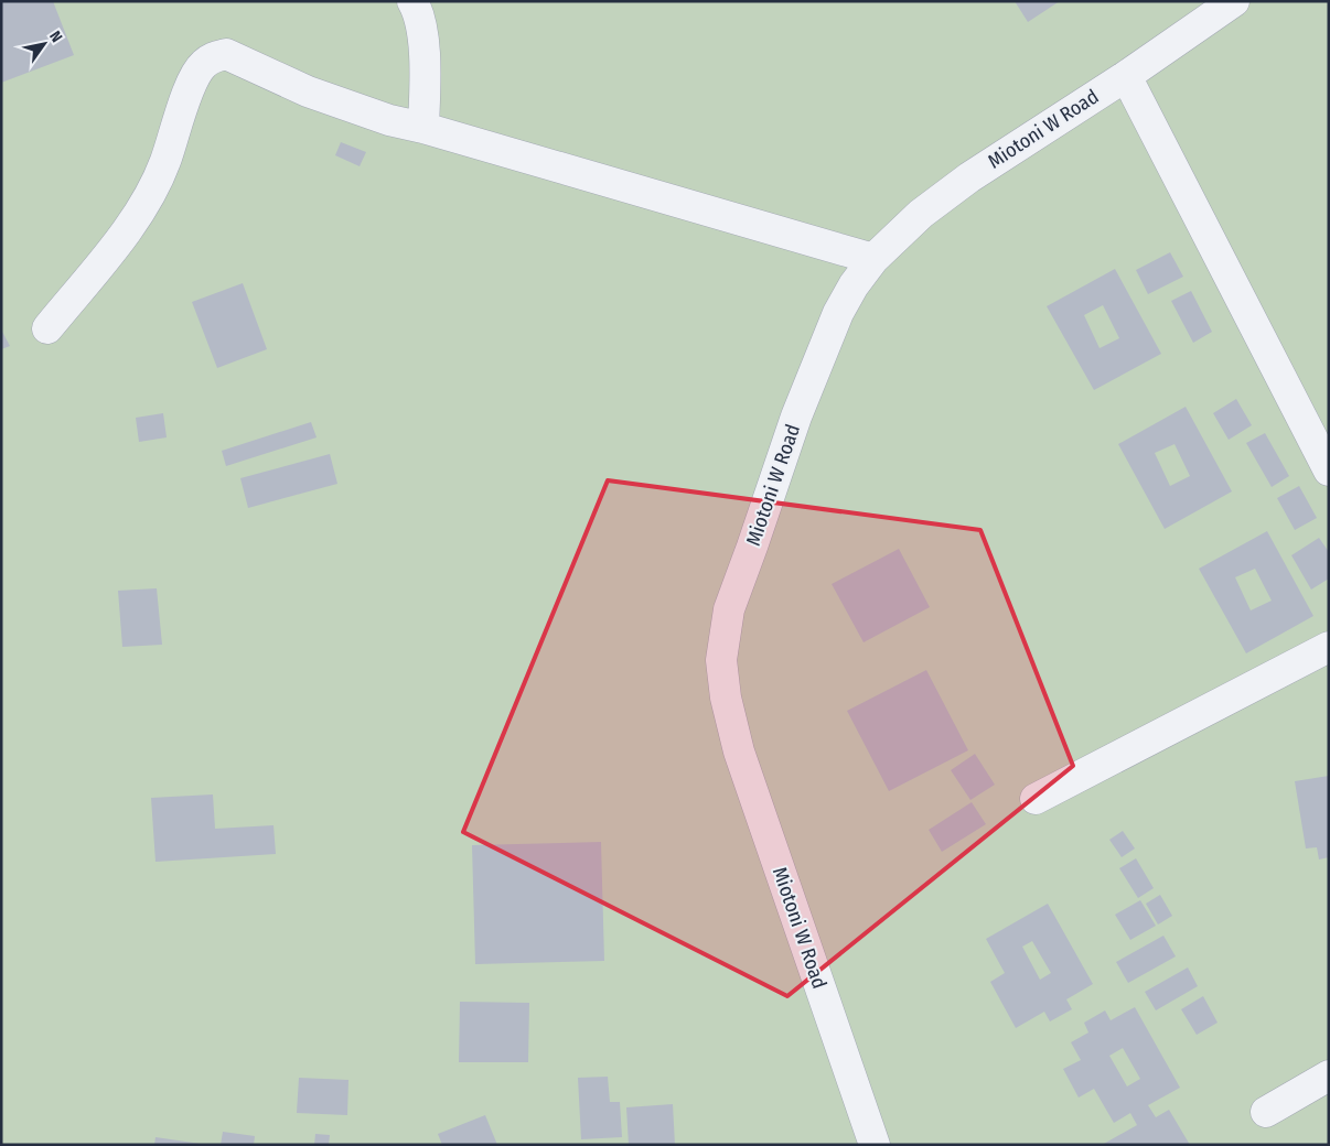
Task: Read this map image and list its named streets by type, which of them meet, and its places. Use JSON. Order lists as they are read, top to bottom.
{
  "streets": {
    "street": ["Miotoni W Road"]
  },
  "north": "top right"
}
